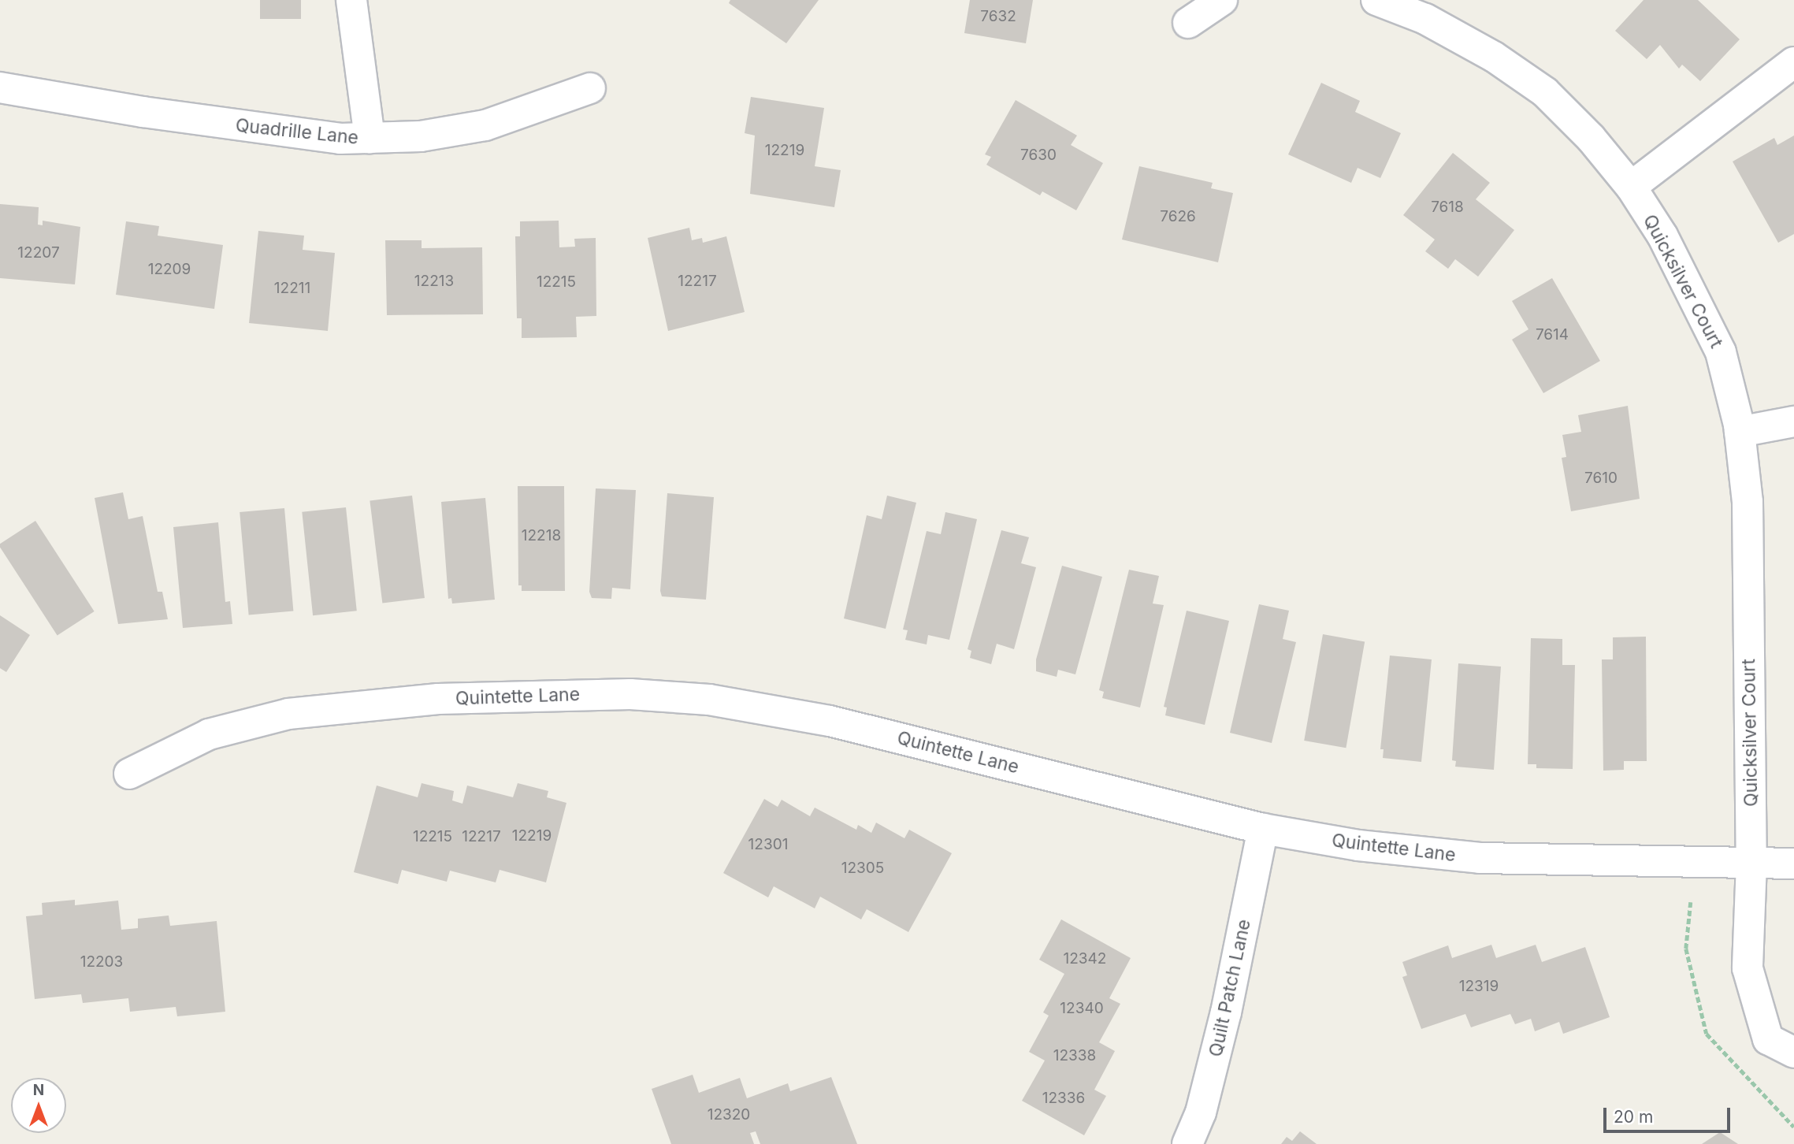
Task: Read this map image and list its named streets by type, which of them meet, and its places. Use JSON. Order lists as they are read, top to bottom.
{
  "streets": {
    "street": [
      "Quadrille Lane",
      "Quicksilver Court",
      "Quintette Lane",
      "Quilt Patch Lane"
    ]
  },
  "crossings": [
    ["Quicksilver Court", "Quintette Lane"],
    ["Quintette Lane", "Quilt Patch Lane"]
  ],
  "house_numbers": [
    "7632",
    "12219",
    "7630",
    "7618",
    "7626",
    "12207",
    "12209",
    "12213",
    "12217",
    "12215",
    "12211",
    "7614",
    "7610",
    "12218",
    "12219",
    "12215",
    "12217",
    "12301",
    "12305",
    "12342",
    "12203",
    "12319",
    "12340",
    "12338",
    "12336",
    "12320"
  ],
  "scale_bar": "20 m",
  "north": "top"
}
